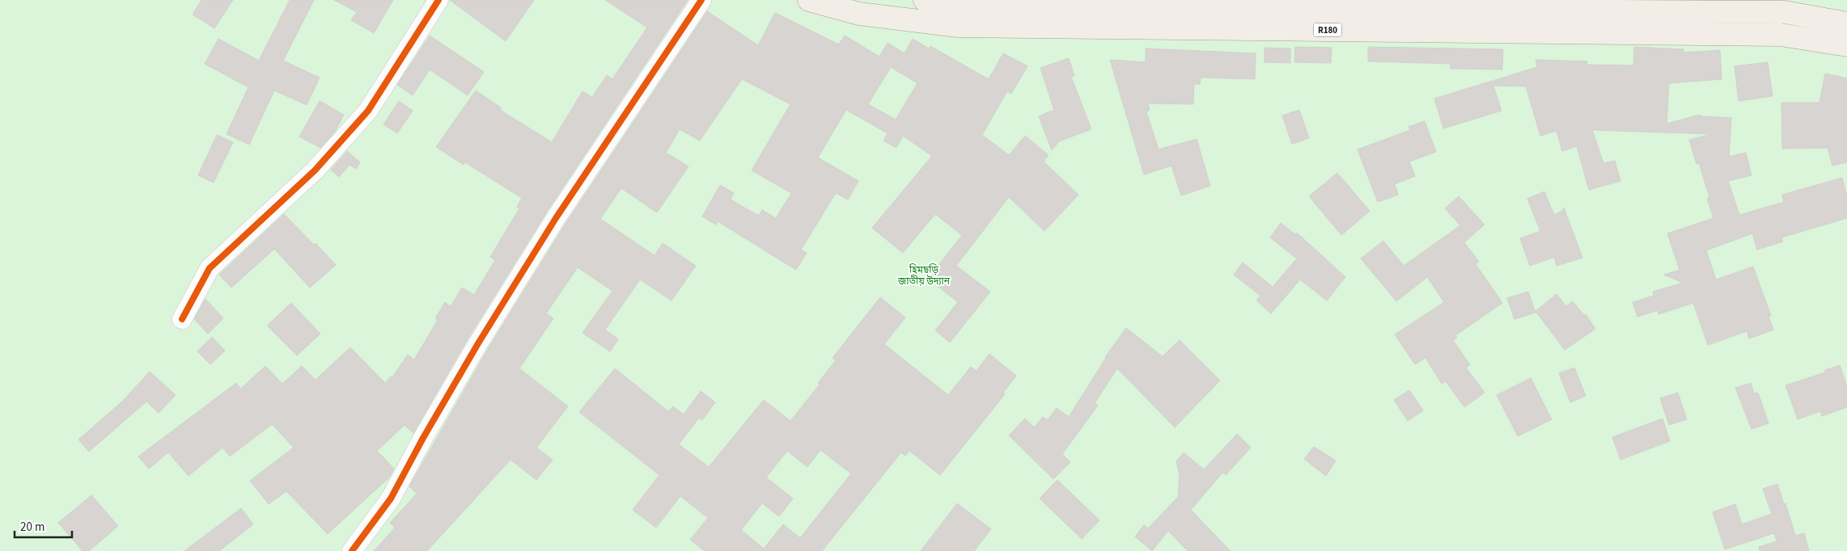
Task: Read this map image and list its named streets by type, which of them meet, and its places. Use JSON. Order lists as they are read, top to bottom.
{
  "streets": {
    "main road": ["R180"]
  },
  "parks": ["হিমছড়ি জাতীয় উদ্যান"],
  "scale_bar": "20 m"
}
